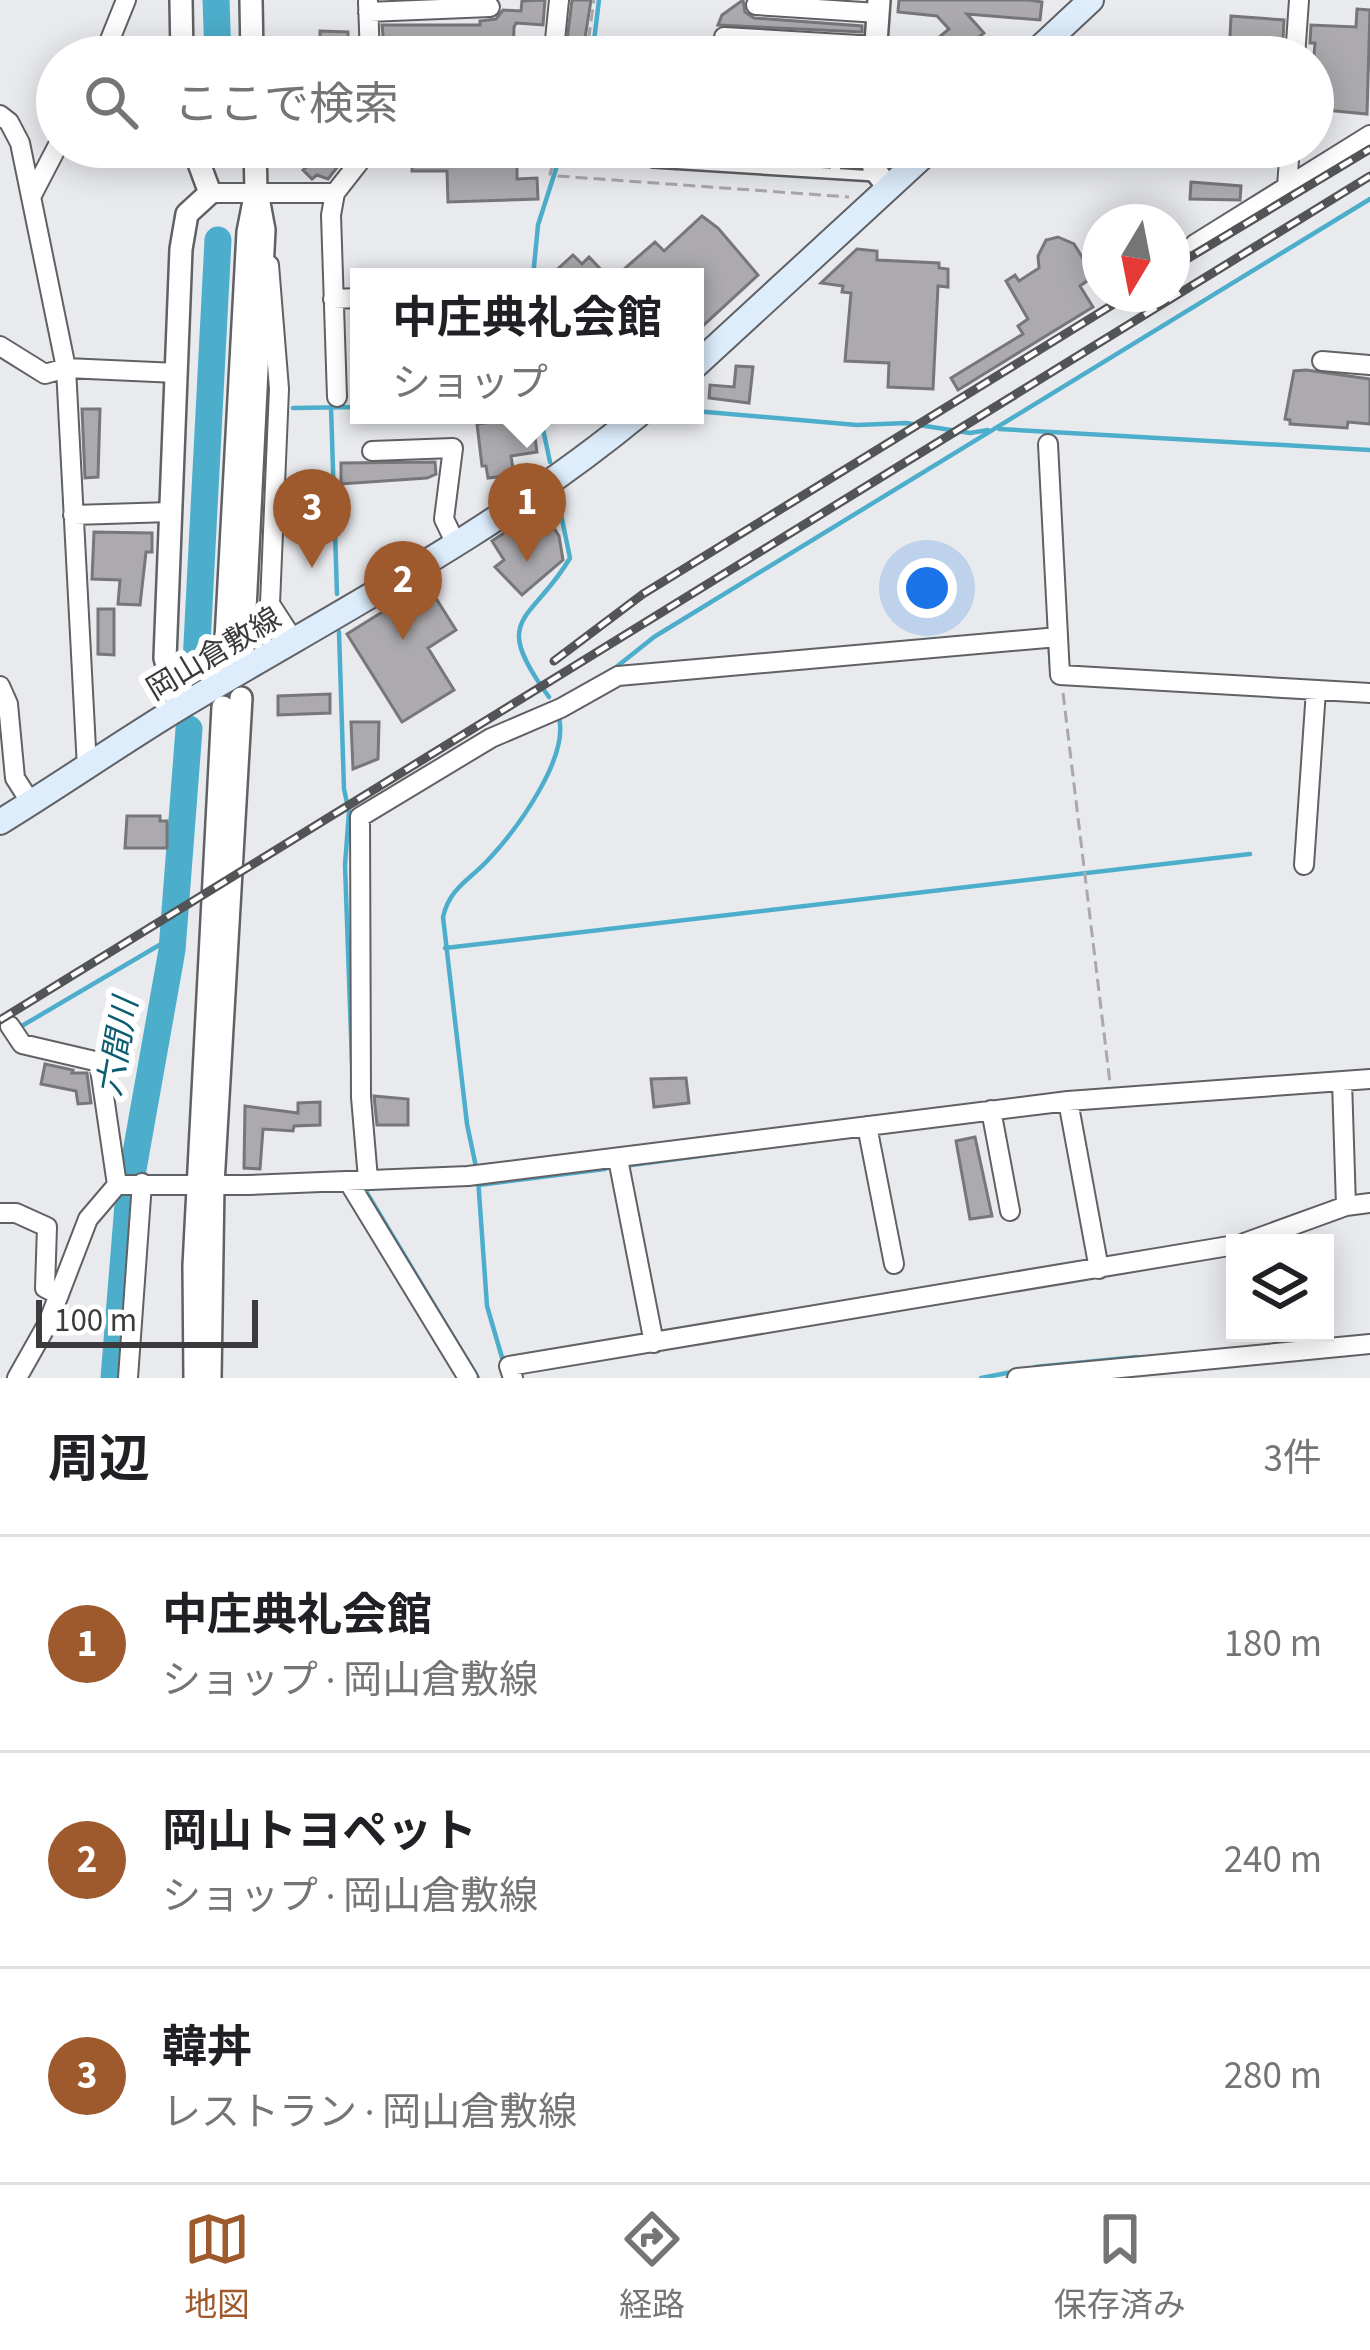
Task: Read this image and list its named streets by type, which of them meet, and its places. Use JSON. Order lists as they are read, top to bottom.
{
  "streets": {
    "main road": ["岡山倉敷線"]
  },
  "water": ["六間川"],
  "scale_bar": "100 m",
  "north": "bottom",
  "page": {
    "search": "ここで検索",
    "popup": ["中庄典礼会館", "ショップ"],
    "pins": ["1", "3", "2"],
    "scale": "100 m",
    "heading": ["周辺", "3件"],
    "list": [
      {
        "mark": "1",
        "name": "中庄典礼会館",
        "note": "ショップ · 岡山倉敷線",
        "value": "180 m"
      },
      {
        "mark": "2",
        "name": "岡山トヨペット",
        "note": "ショップ · 岡山倉敷線",
        "value": "240 m"
      },
      {
        "mark": "3",
        "name": "韓丼",
        "note": "レストラン · 岡山倉敷線",
        "value": "280 m"
      }
    ],
    "nav": ["地図", "経路", "保存済み"]
  }
}
